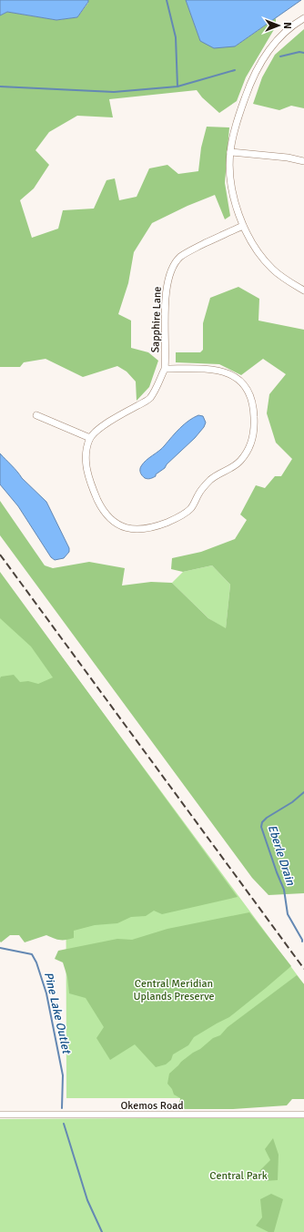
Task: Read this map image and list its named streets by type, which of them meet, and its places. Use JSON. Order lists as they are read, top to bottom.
{
  "streets": {
    "street": ["Sapphire Lane", "Okemos Road"]
  },
  "water": ["Eberle Drain", "Pine Lake Outlet"],
  "parks": ["Central Meridian Uplands Preserve", "Central Park"],
  "north": "right"
}
